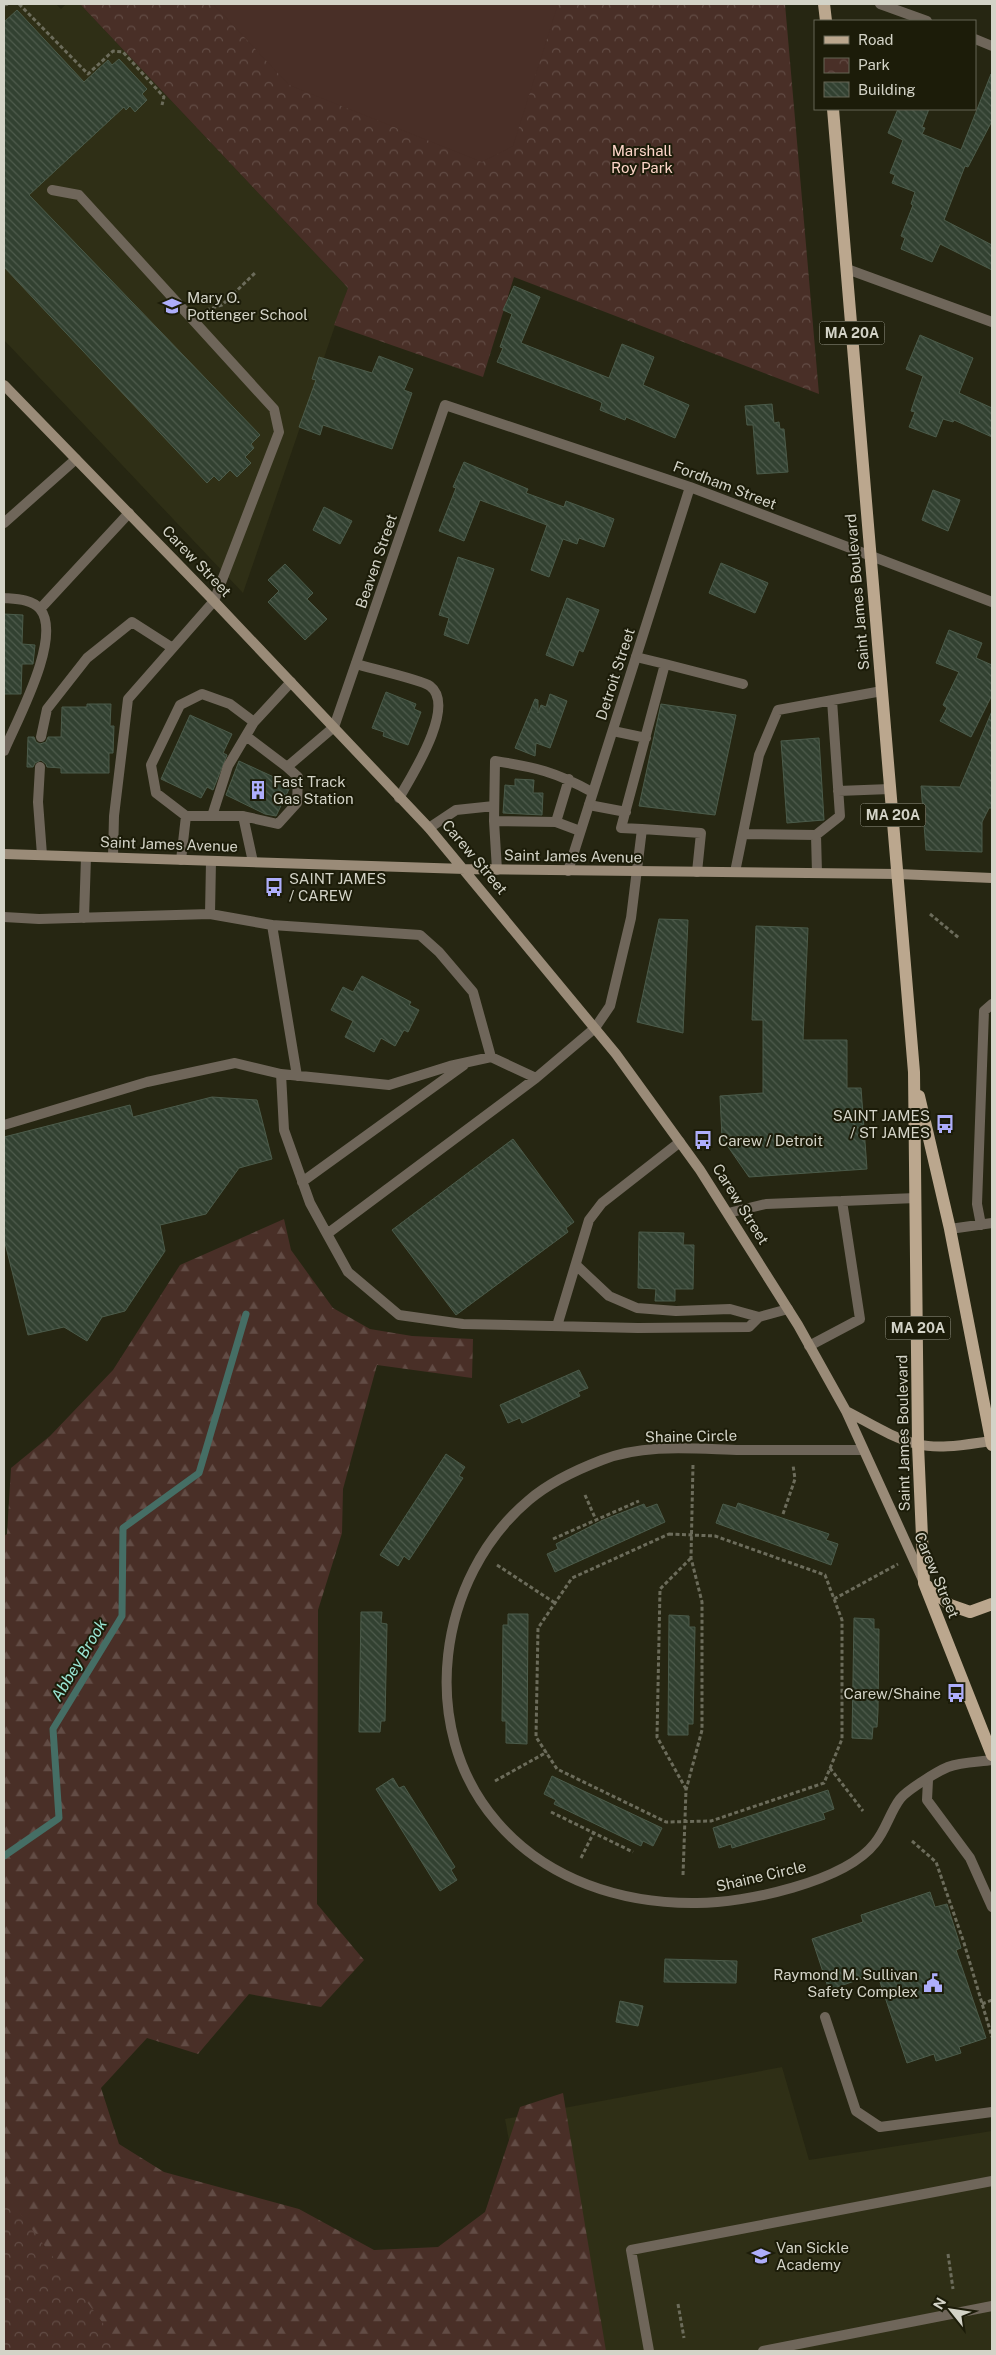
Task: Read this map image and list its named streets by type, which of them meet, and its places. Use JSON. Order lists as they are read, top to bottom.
{
  "streets": {
    "main road": [
      "MA 20A",
      "Carew Street",
      "Saint James Boulevard",
      "Saint James Avenue"
    ],
    "street": [
      "Fordham Street",
      "Beaven Street",
      "Detroit Street",
      "Shaine Circle"
    ]
  },
  "crossings": [
    ["Fordham Street", "Beaven Street"],
    ["Fordham Street", "Saint James Boulevard"],
    ["Fordham Street", "Detroit Street"],
    ["Carew Street", "Beaven Street"],
    ["Carew Street", "Saint James Boulevard"],
    ["Carew Street", "Saint James Avenue"],
    ["Carew Street", "Shaine Circle"],
    ["Saint James Boulevard", "Saint James Avenue"],
    ["Detroit Street", "Saint James Avenue"]
  ],
  "water": ["Abbey Brook"],
  "parks": ["Marshall Roy Park"],
  "places": {
    "school or university": ["Mary O. Pottenger School", "Van Sickle Academy"],
    "building": ["Fast Track Gas Station"],
    "bus stop": [
      "SAINT JAMES / CAREW",
      "SAINT JAMES / ST JAMES",
      "Carew / Detroit",
      "Carew/Shaine"
    ],
    "public building": ["Raymond M. Sullivan Safety Complex"]
  },
  "legend": ["Road", "Park", "Building"],
  "north": "top left"
}
